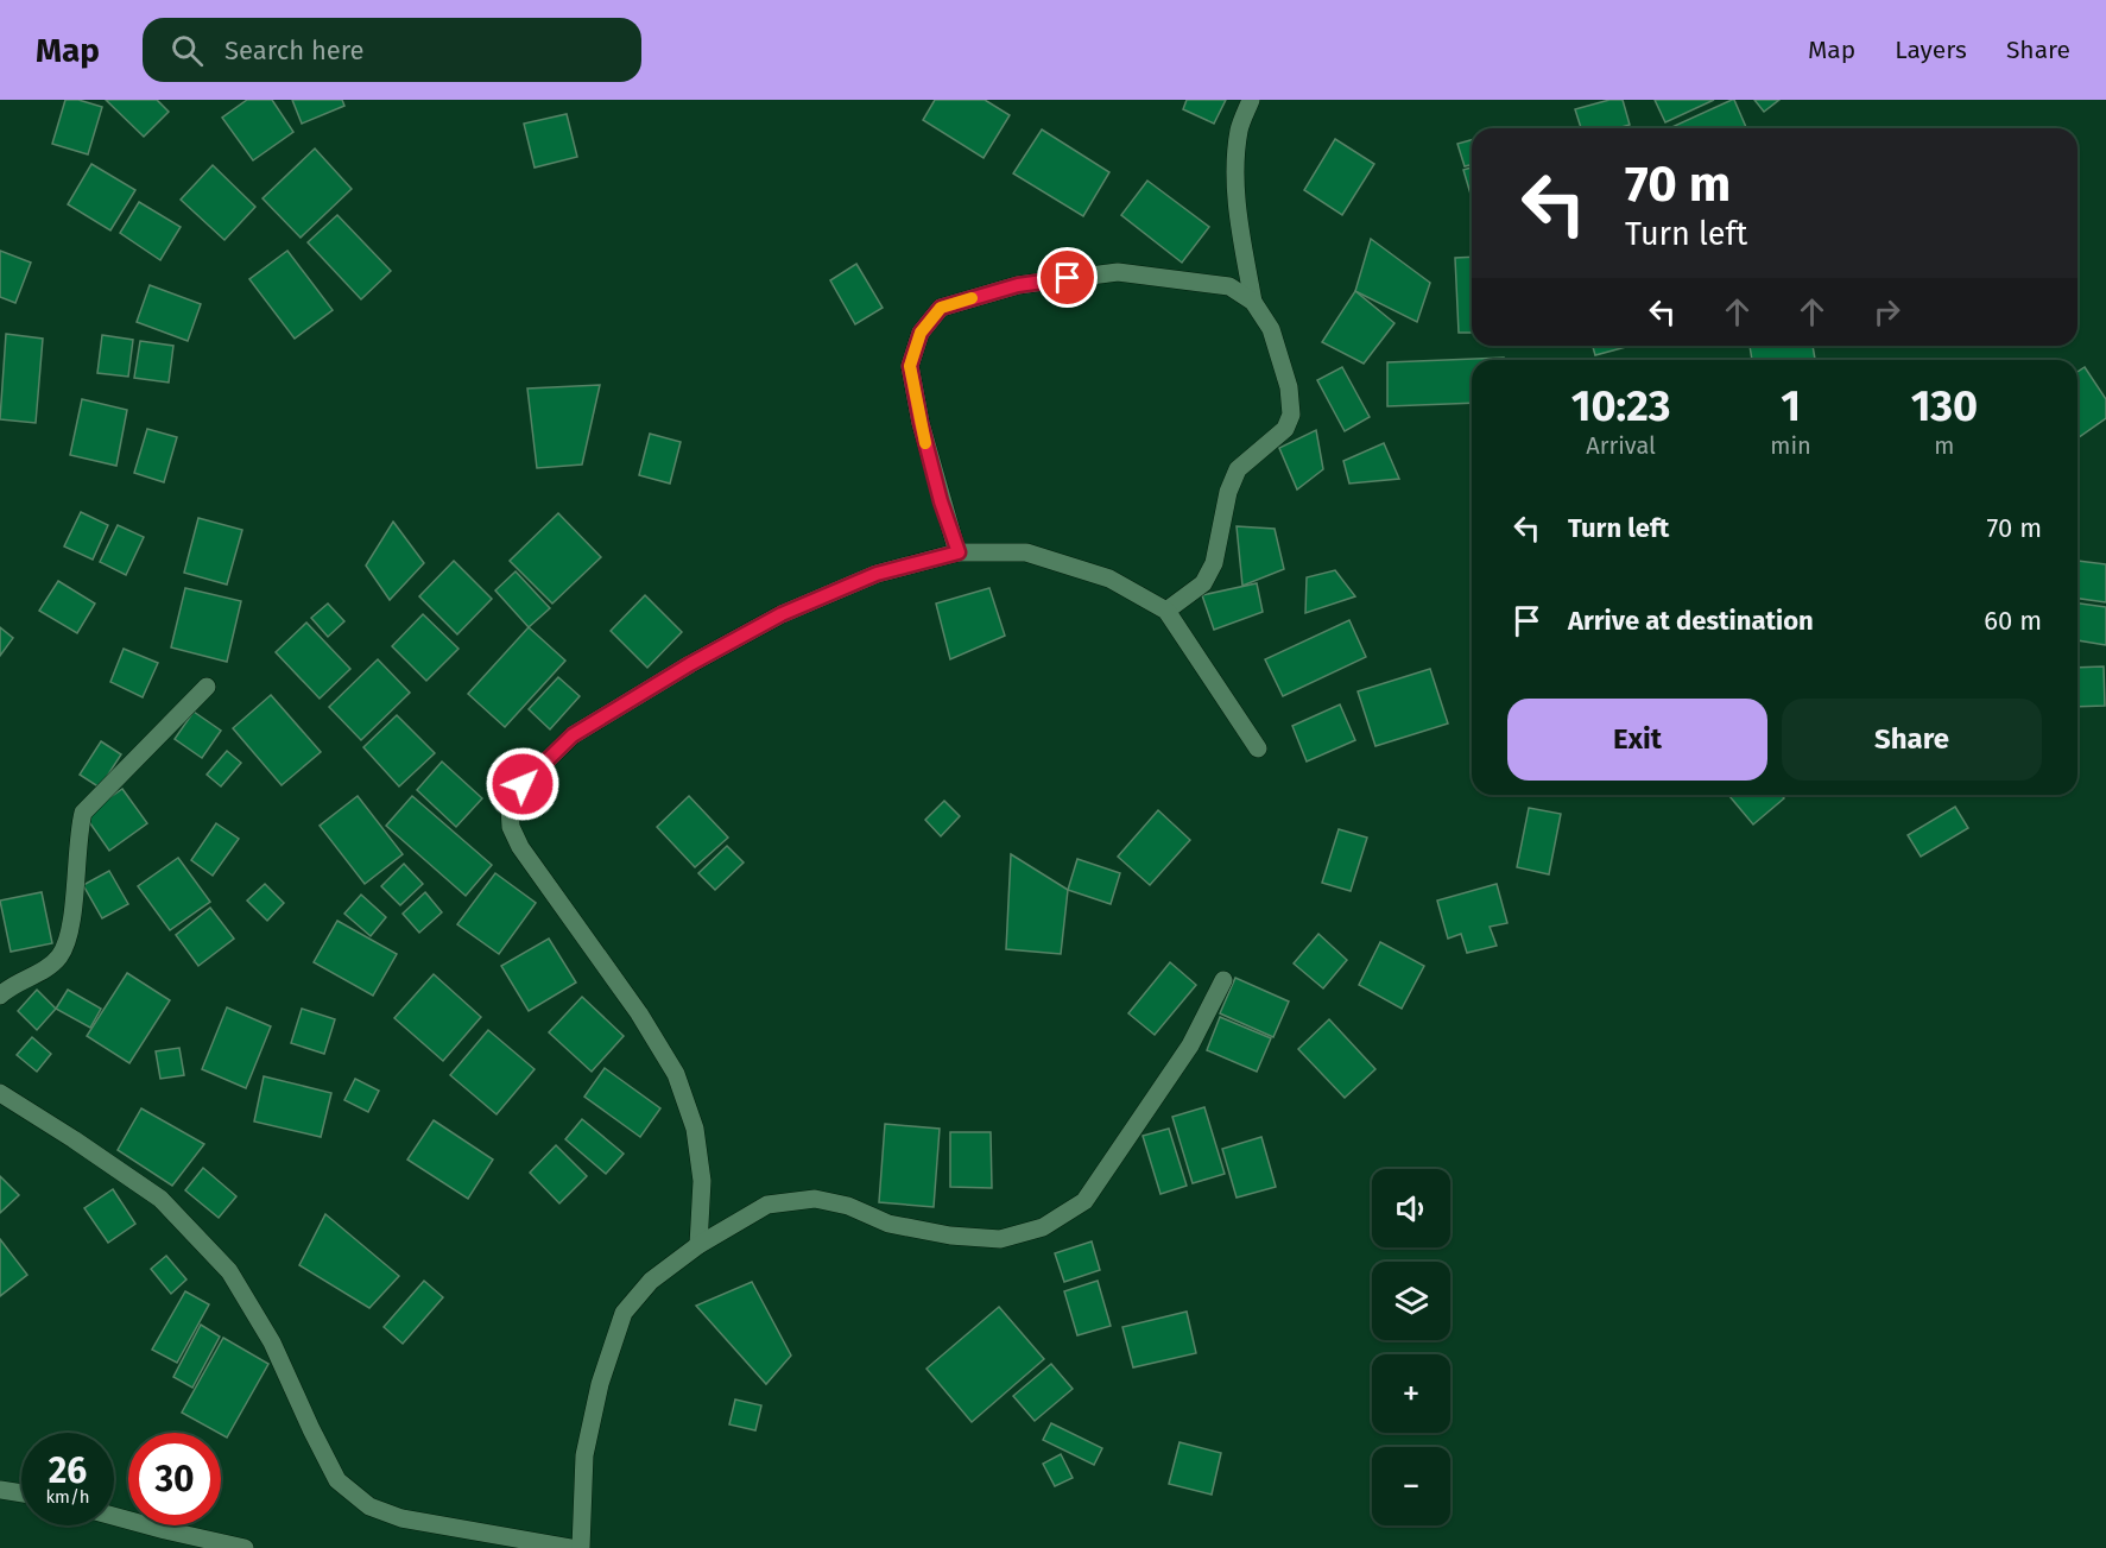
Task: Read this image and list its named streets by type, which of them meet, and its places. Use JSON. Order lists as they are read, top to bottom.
{
  "page": {
    "header": "Map",
    "search": "Search here",
    "nav": ["Map", "Layers", "Share"],
    "turn": ["70 m", "Turn left"],
    "eta": [
      "10:23",
      "Arrival",
      "1",
      "min",
      "130",
      "m"
    ],
    "list": [
      {
        "name": "Turn left",
        "value": "70 m"
      },
      {
        "name": "Arrive at destination",
        "value": "60 m"
      }
    ],
    "buttons": ["Exit", "Share"],
    "map_buttons": ["+", "−"],
    "speed": "26 km/h",
    "limit": "30"
  }
}
